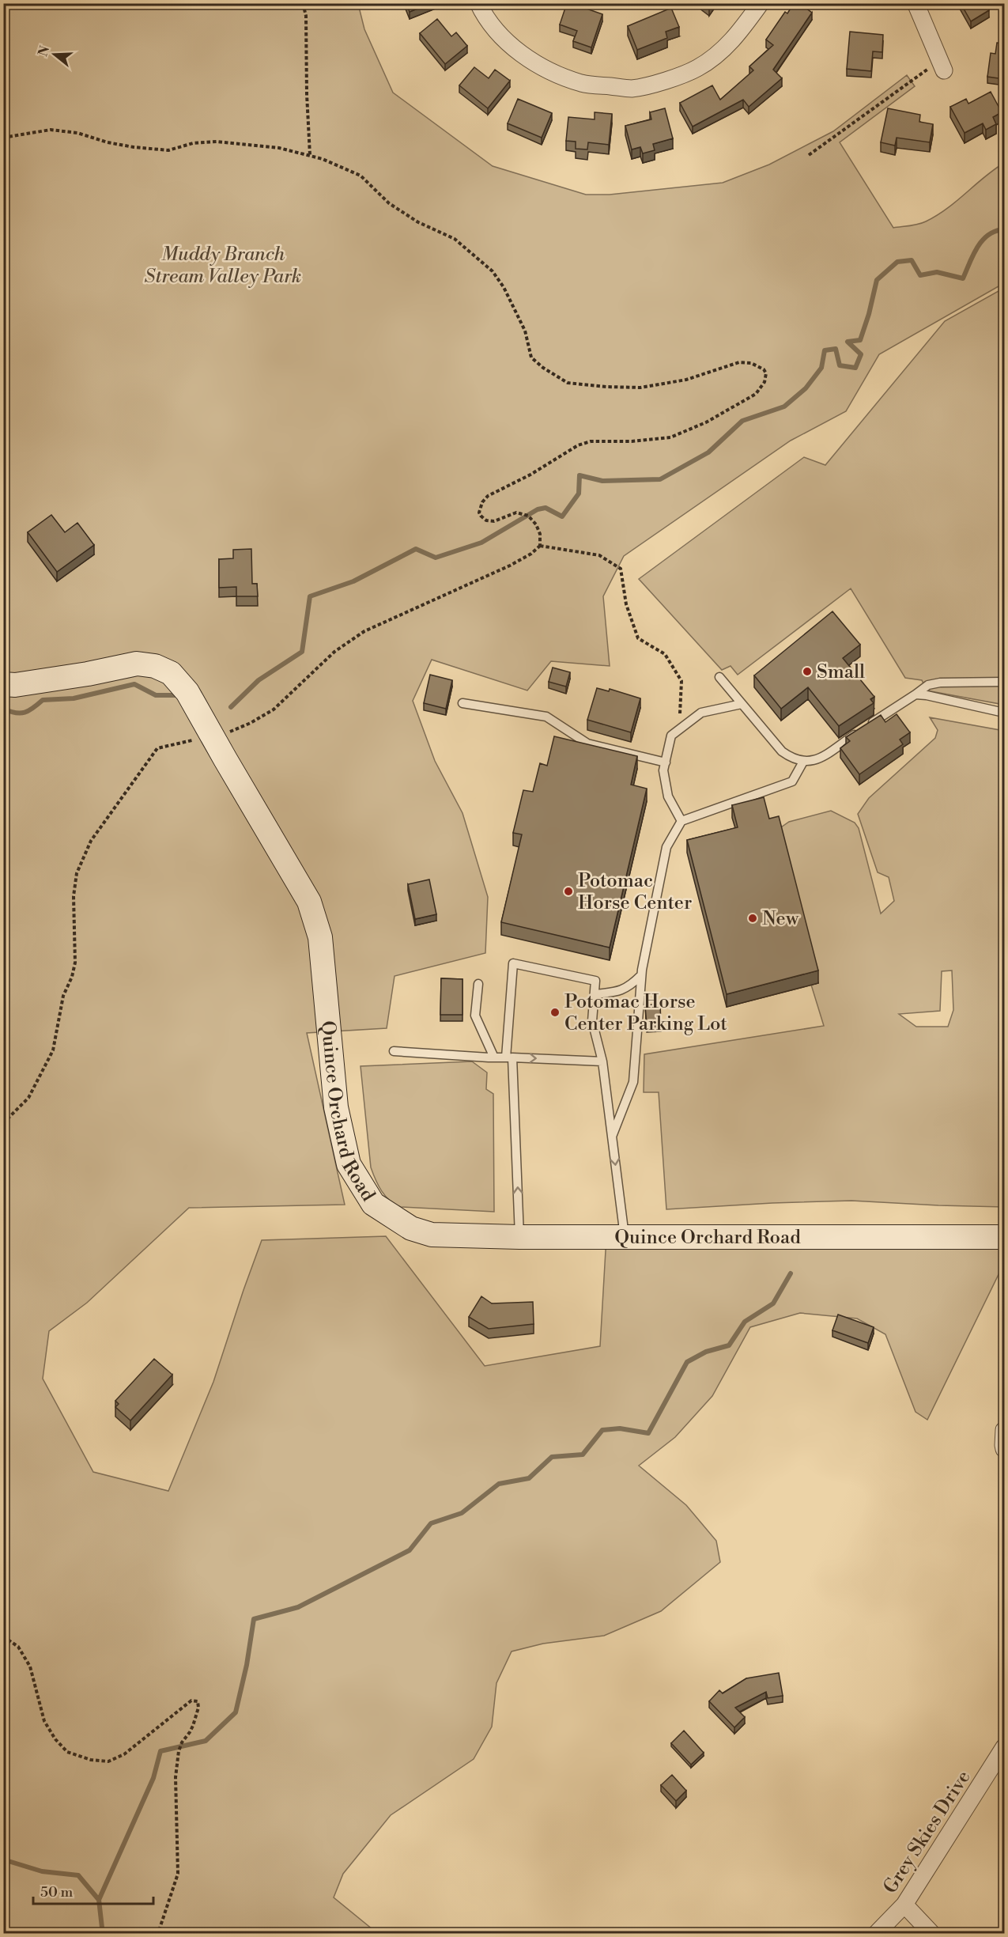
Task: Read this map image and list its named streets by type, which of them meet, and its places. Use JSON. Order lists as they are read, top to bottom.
{
  "streets": {
    "street": ["Quince Orchard Road", "Grey Skies Drive"]
  },
  "parks": ["Muddy Branch Stream Valley Park"],
  "places": [
    "Small",
    "Potomac Horse Center",
    "New",
    "Potomac Horse Center Parking Lot"
  ],
  "scale_bar": "50 m",
  "north": "left"
}
